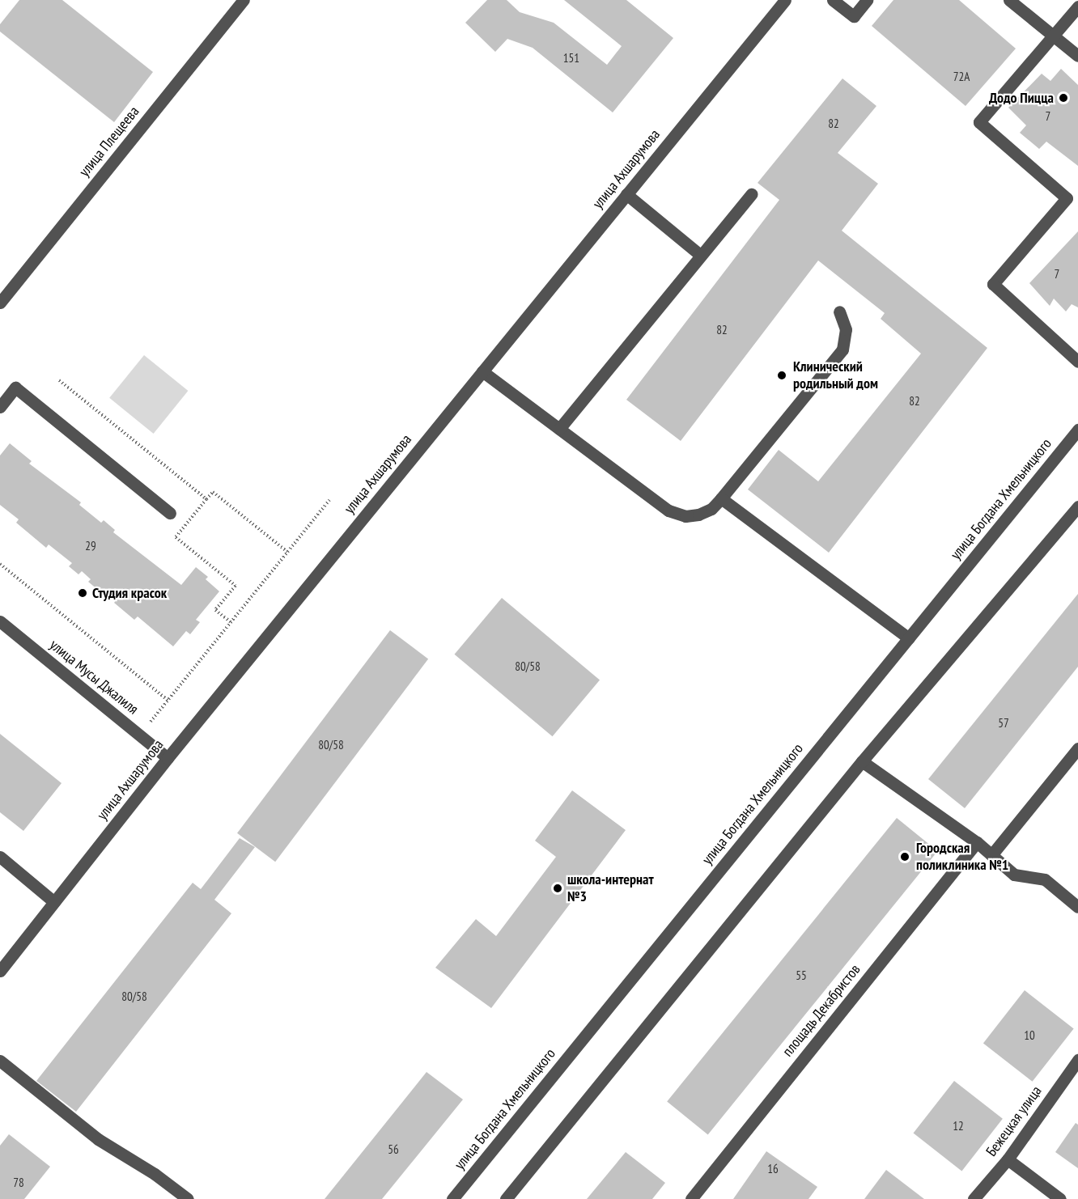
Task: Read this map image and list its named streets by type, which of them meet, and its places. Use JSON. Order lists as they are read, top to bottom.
{
  "streets": {
    "street": [
      "улица Плещеева",
      "улица Ахшарумова",
      "улица Богдана Хмельницкого",
      "улица Мусы Джалиля",
      "площадь Декабристов",
      "Бежецкая улица"
    ]
  },
  "crossings": [
    ["улица Ахшарумова", "улица Мусы Джалиля"]
  ],
  "places": [
    "Додо Пицца",
    "Клинический родильный дом",
    "Студия красок",
    "Городская поликлиника №1",
    "школа-интернат №3"
  ],
  "house_numbers": [
    "151",
    "72А",
    "7",
    "82",
    "7",
    "82",
    "82",
    "29",
    "80/58",
    "57",
    "80/58",
    "55",
    "80/58",
    "10",
    "12",
    "56",
    "16",
    "78"
  ]
}
